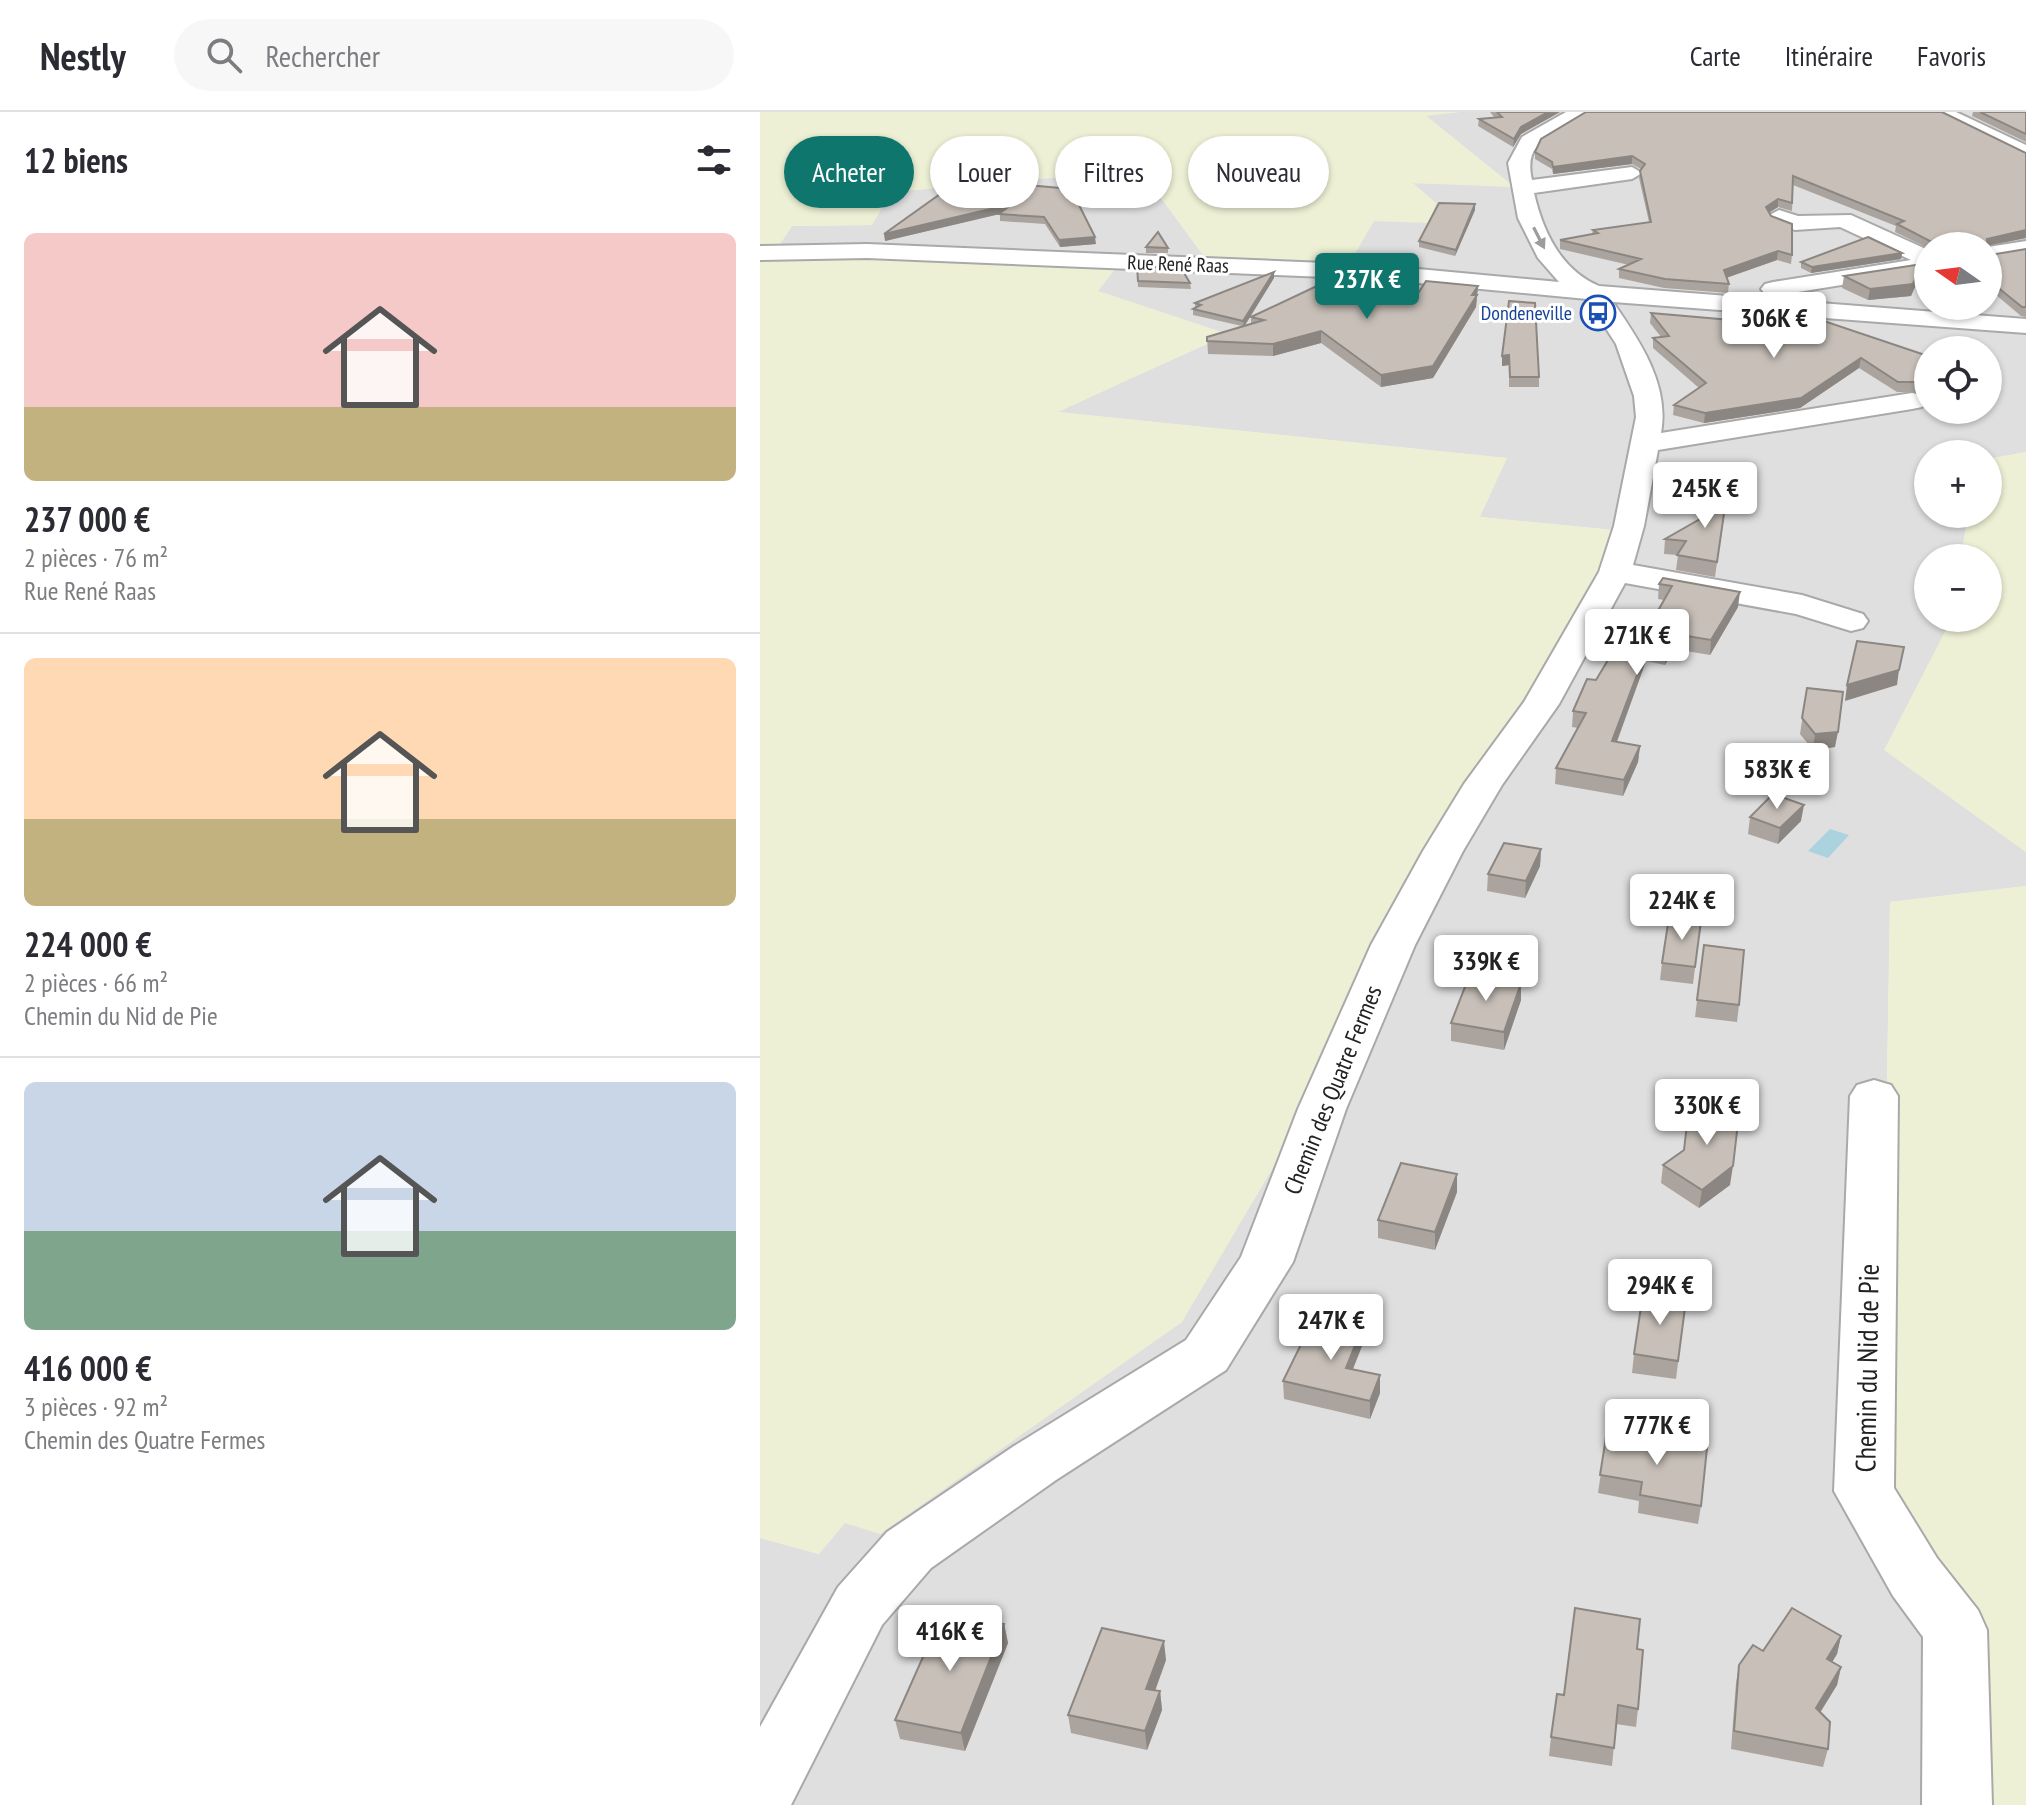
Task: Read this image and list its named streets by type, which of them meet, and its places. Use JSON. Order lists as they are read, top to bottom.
{
  "streets": {
    "street": ["Rue René Raas", "Chemin des Quatre Fermes", "Chemin du Nid de Pie"]
  },
  "crossings": [
    ["Rue René Raas", "Chemin des Quatre Fermes"]
  ],
  "places": {
    "bus stop": ["Dondeneville"]
  },
  "north": "left",
  "page": {
    "header": "Nestly",
    "search": "Rechercher",
    "nav": ["Carte", "Itinéraire", "Favoris"],
    "heading": "12 biens",
    "chip": [
      "Acheter",
      "Louer",
      "Filtres",
      "Nouveau"
    ],
    "list": [
      {
        "name": "237 000 €",
        "note": "2 pièces · 76 m² · Rue René Raas"
      },
      {
        "name": "224 000 €",
        "note": "2 pièces · 66 m² · Chemin du Nid de Pie"
      },
      {
        "name": "416 000 €",
        "note": "3 pièces · 92 m² · Chemin des Quatre Fermes"
      }
    ],
    "map_buttons": ["+", "−"],
    "price": [
      "237K €",
      "306K €",
      "245K €",
      "271K €",
      "583K €",
      "224K €",
      "339K €",
      "330K €",
      "294K €",
      "247K €",
      "777K €",
      "416K €"
    ]
  }
}
